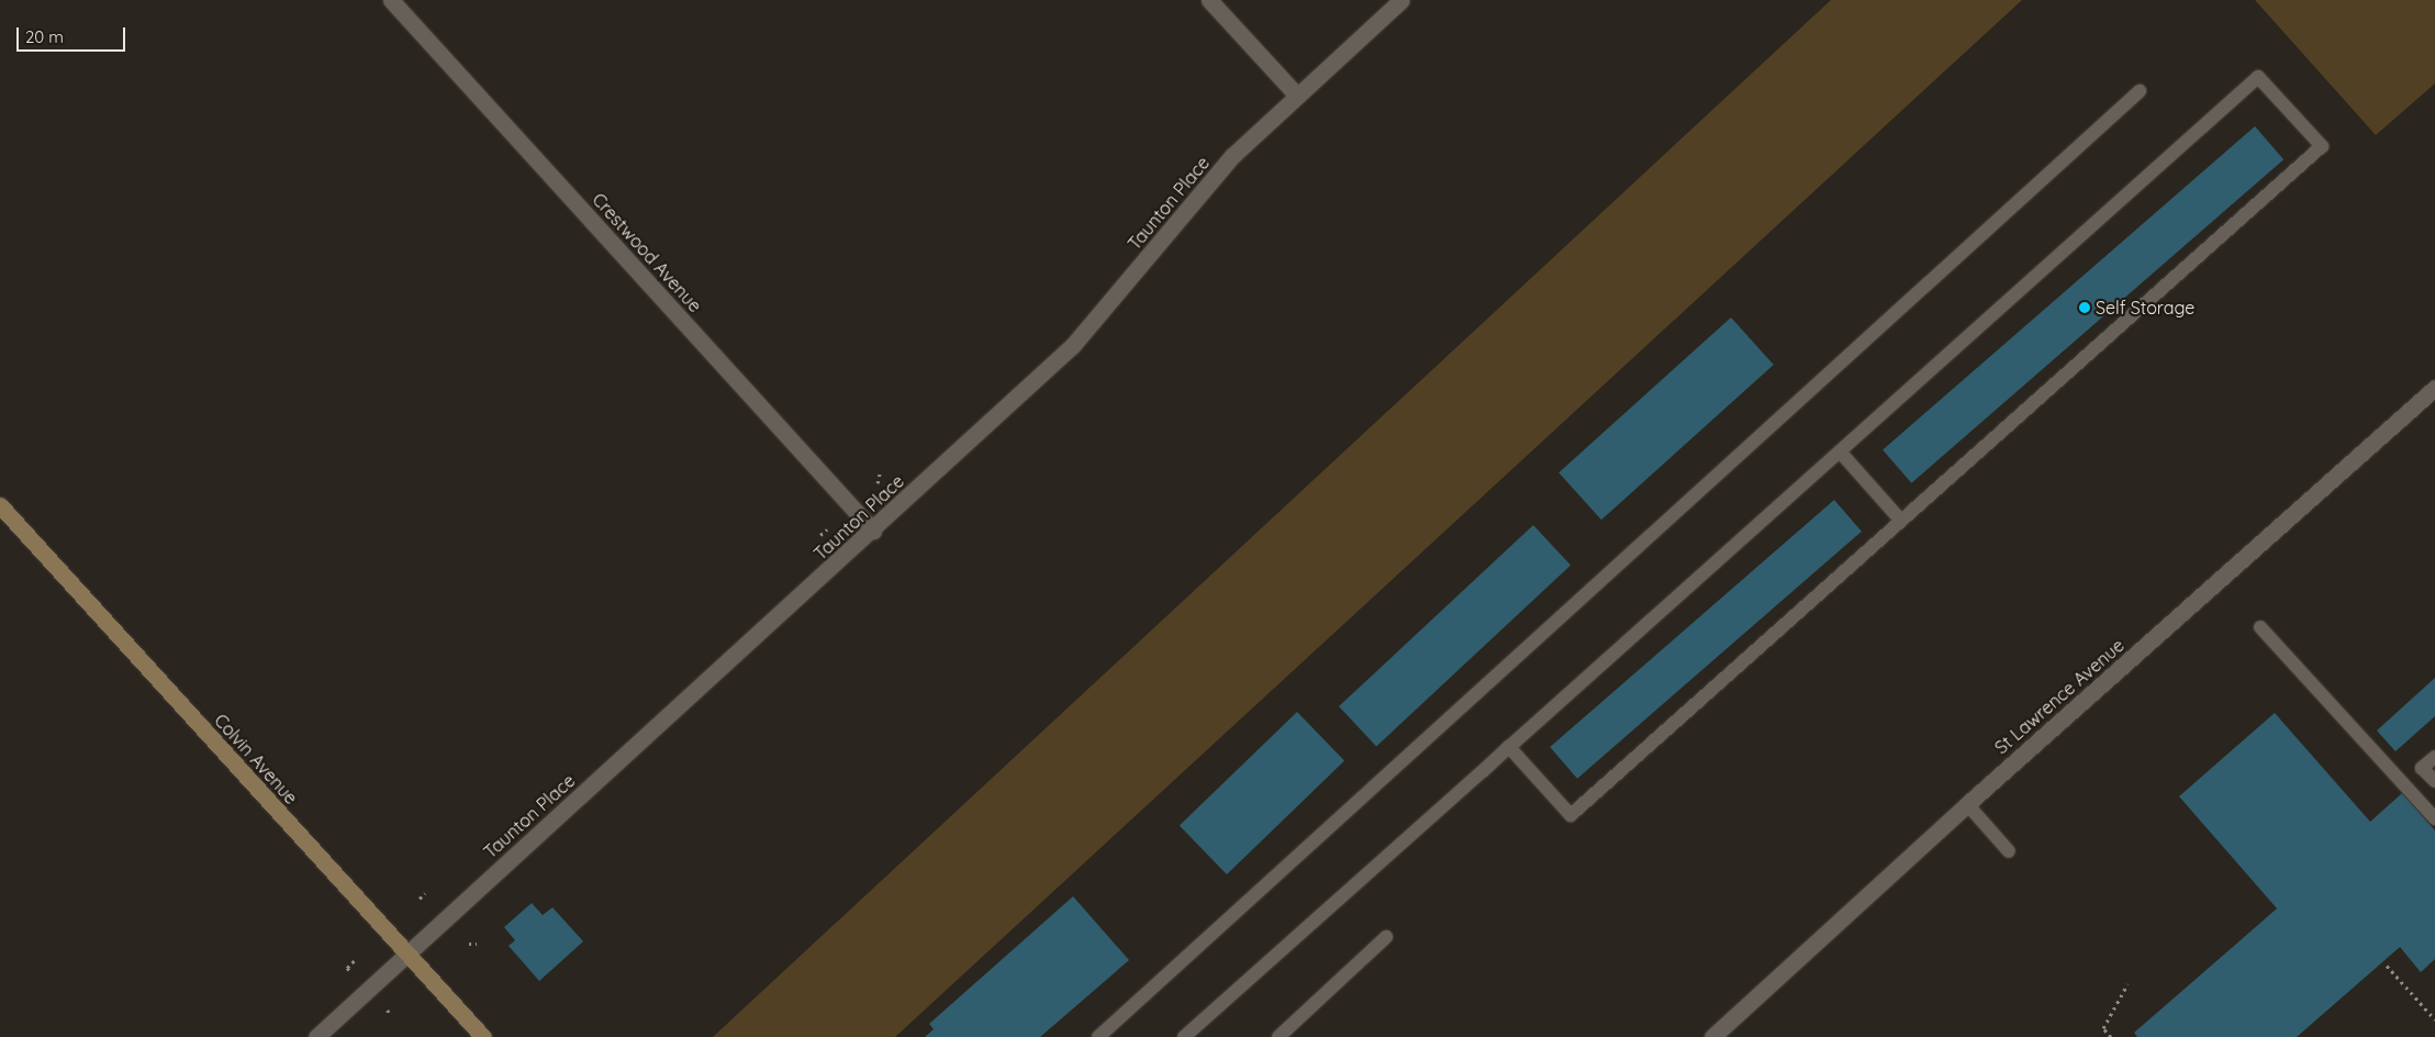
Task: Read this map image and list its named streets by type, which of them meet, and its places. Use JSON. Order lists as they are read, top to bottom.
{
  "streets": {
    "street": [
      "Taunton Place",
      "Crestwood Avenue",
      "St Lawrence Avenue",
      "Colvin Avenue"
    ]
  },
  "crossings": [
    ["Taunton Place", "Crestwood Avenue"],
    ["Taunton Place", "Colvin Avenue"]
  ],
  "places": ["Self Storage"],
  "scale_bar": "20 m"
}
